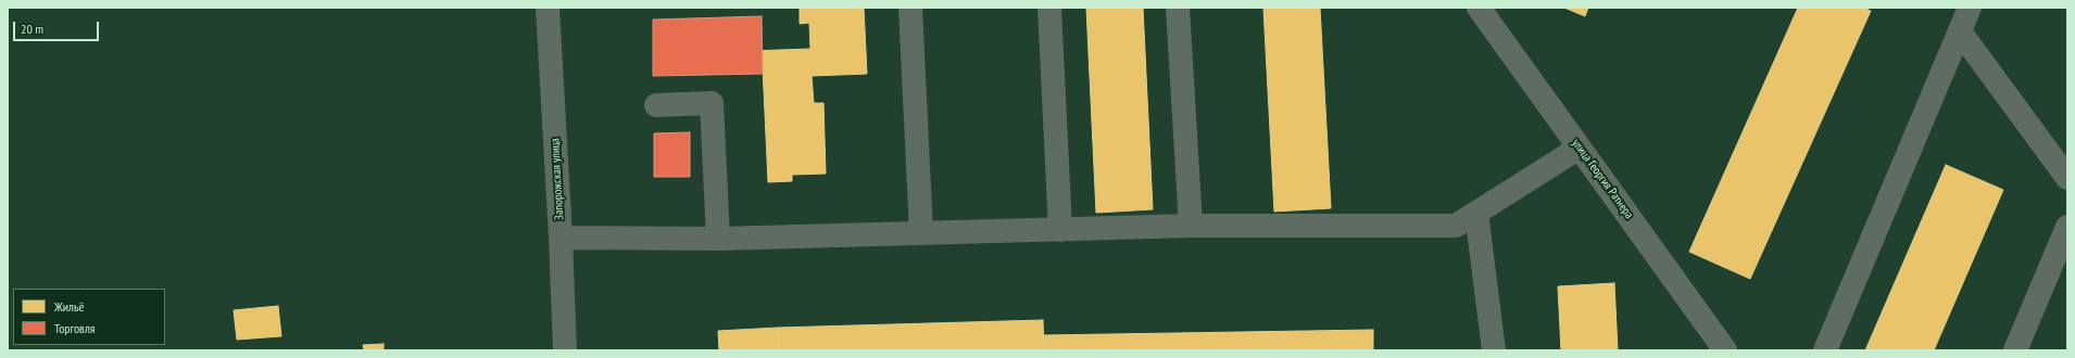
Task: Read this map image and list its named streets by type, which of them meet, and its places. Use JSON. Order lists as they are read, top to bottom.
{
  "streets": {
    "street": ["Запорожская улица", "улица Георгия Ратнера"]
  },
  "legend": ["Жильё", "Торговля"],
  "scale_bar": "20 m"
}
